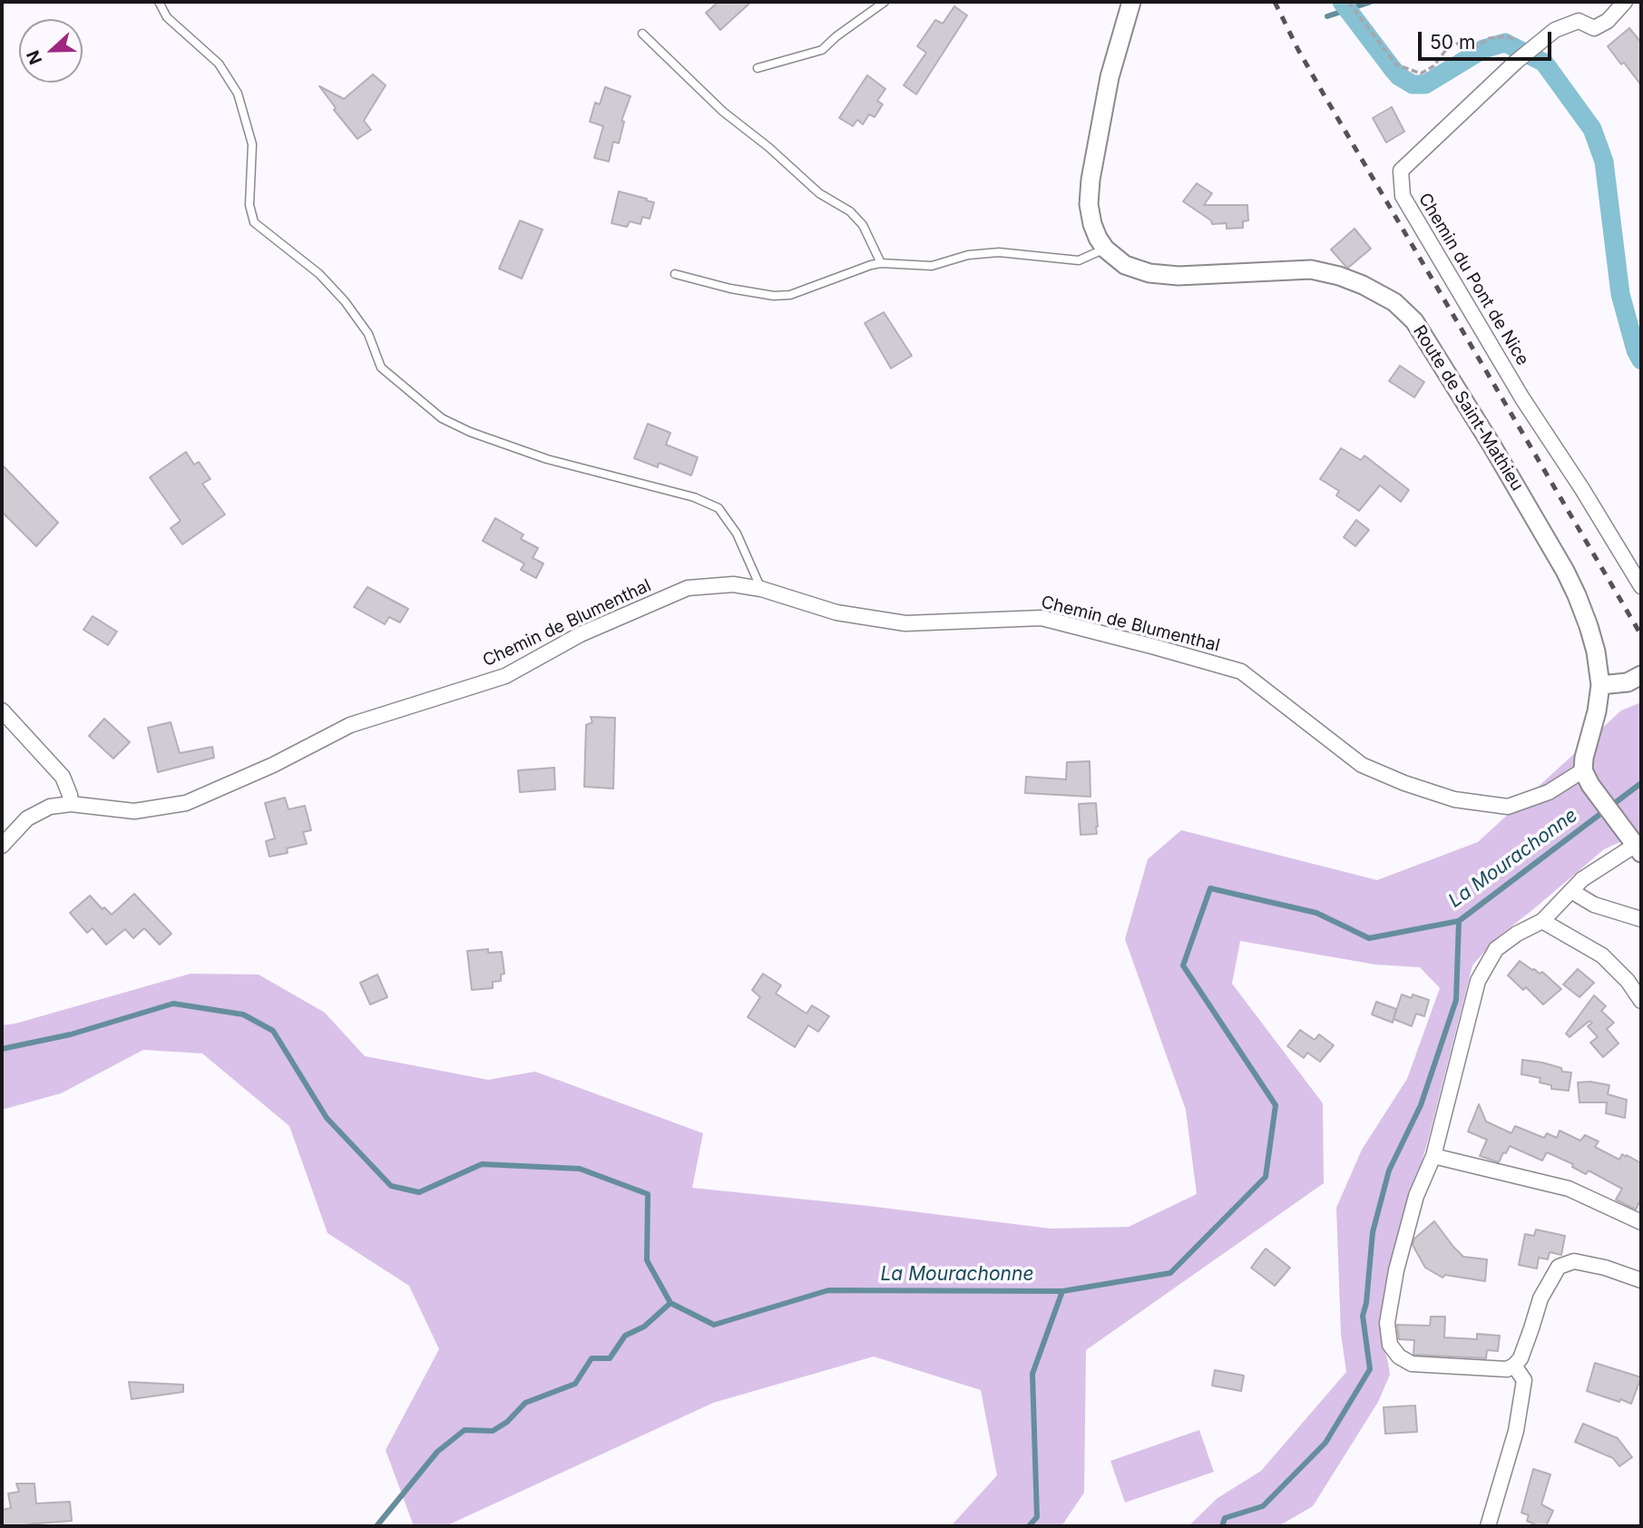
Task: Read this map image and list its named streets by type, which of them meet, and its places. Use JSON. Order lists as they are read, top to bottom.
{
  "streets": {
    "street": ["Chemin du Pont de Nice", "Route de Saint-Mathieu", "Chemin de Blumenthal"]
  },
  "crossings": [
    ["Route de Saint-Mathieu", "Chemin de Blumenthal"]
  ],
  "water": ["La Mourachonne"],
  "scale_bar": "50 m",
  "north": "left"
}
